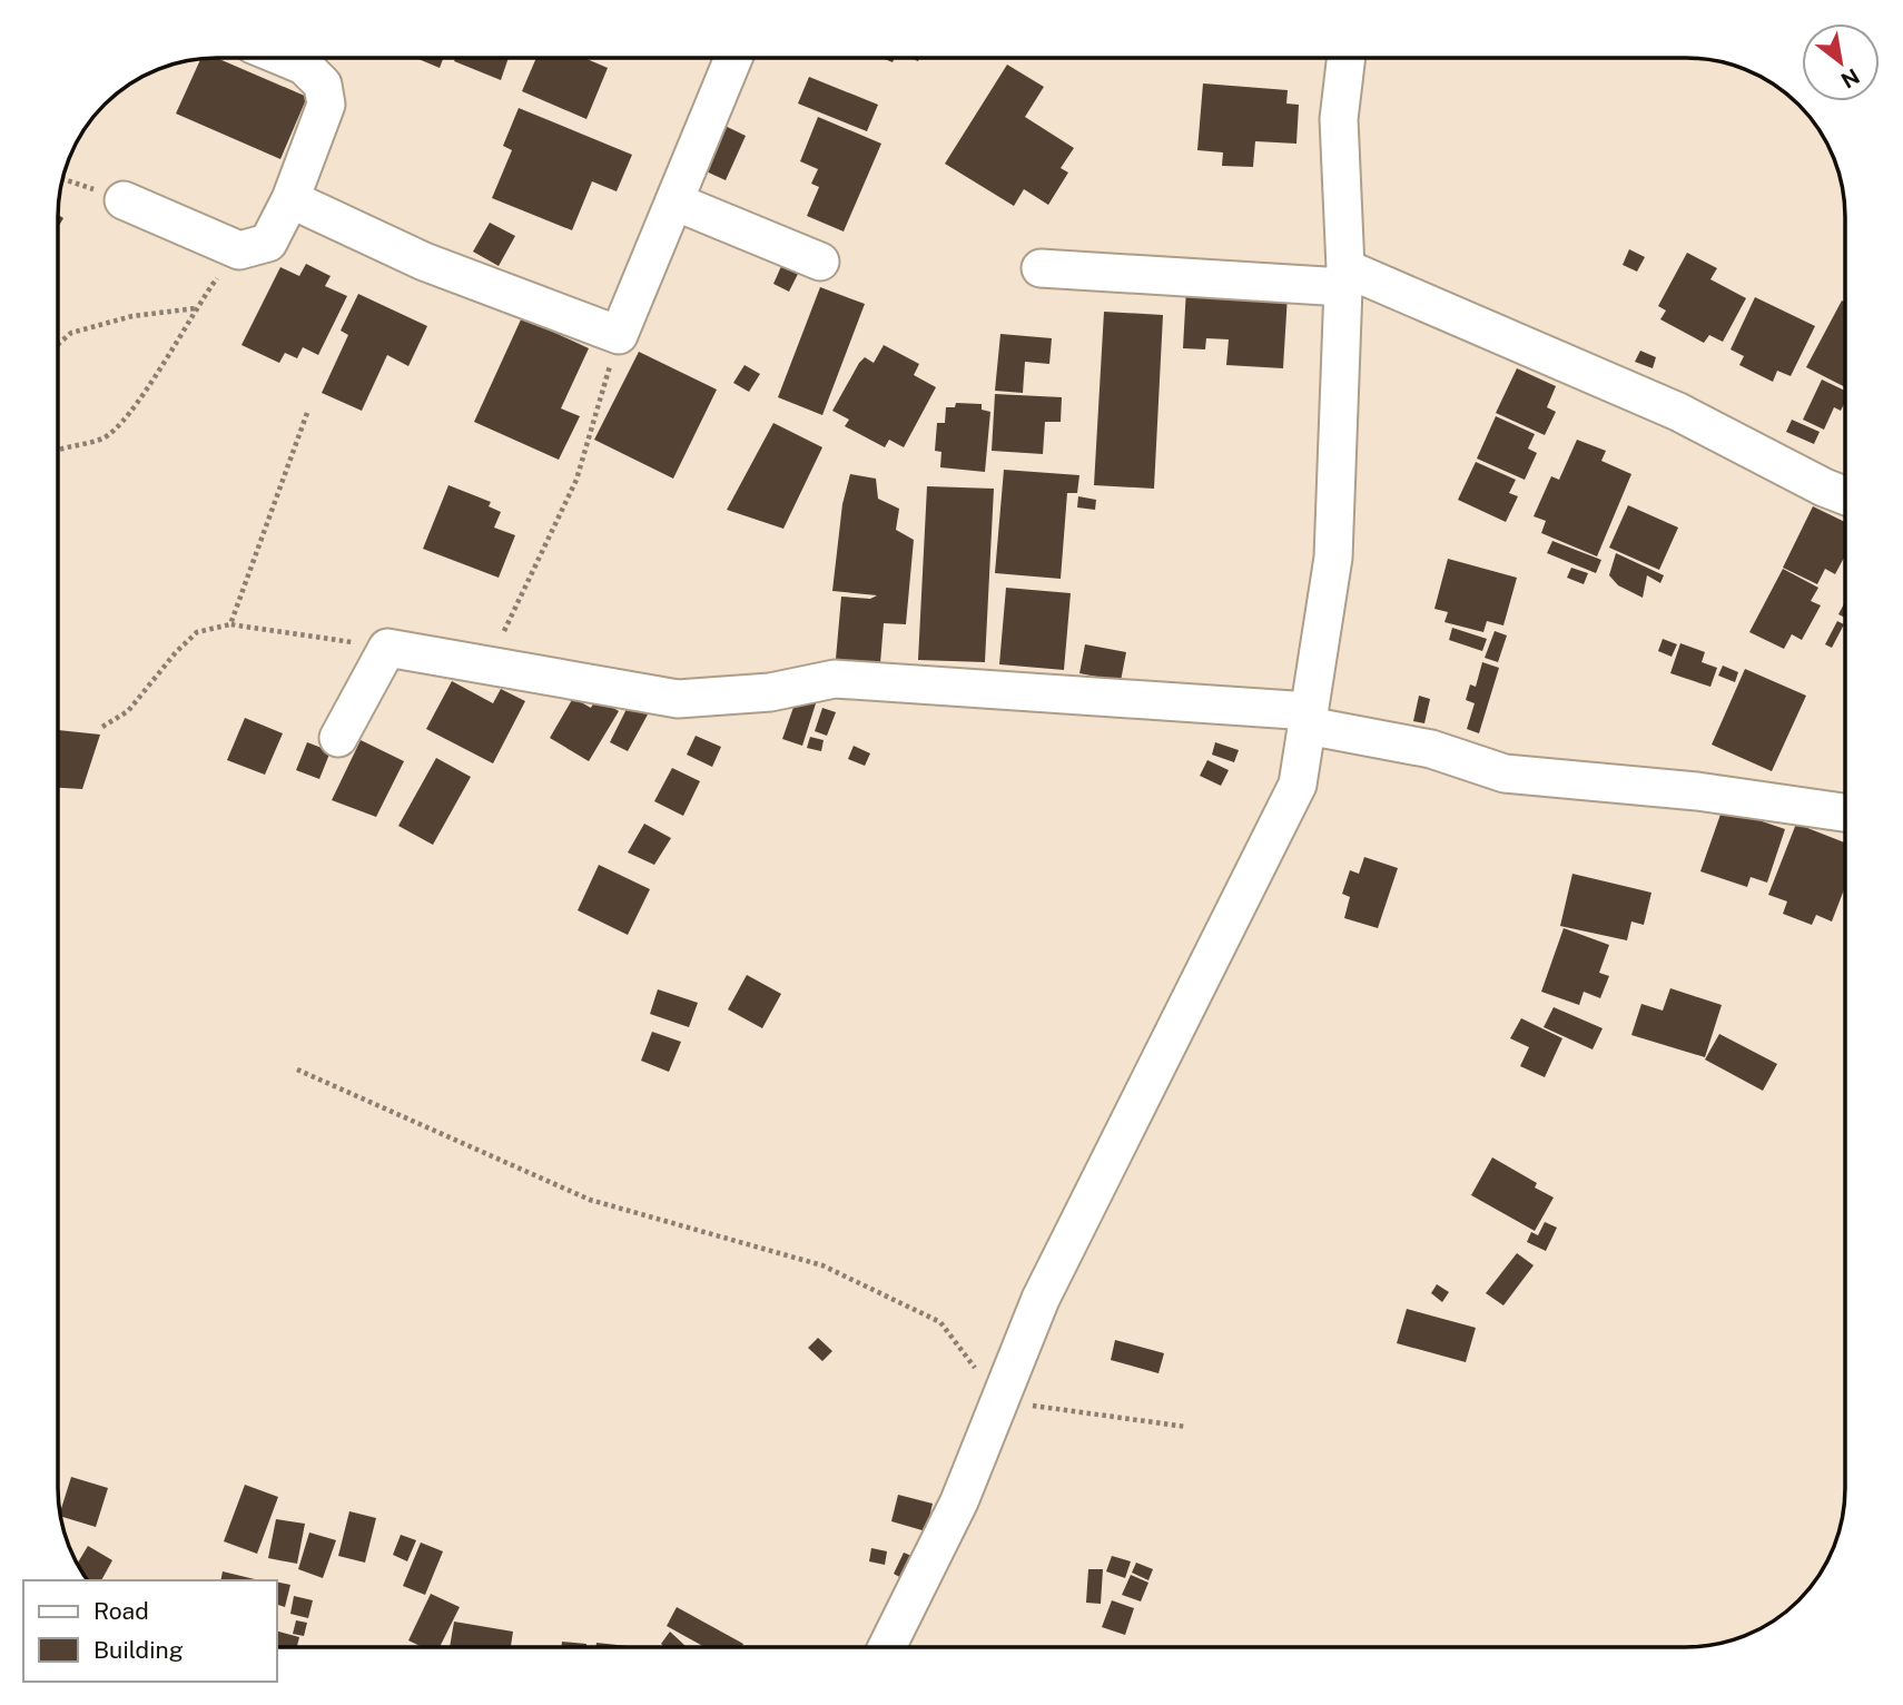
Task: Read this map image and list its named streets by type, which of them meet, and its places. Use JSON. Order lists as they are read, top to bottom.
{
  "legend": ["Road", "Building"],
  "north": "bottom right"
}
